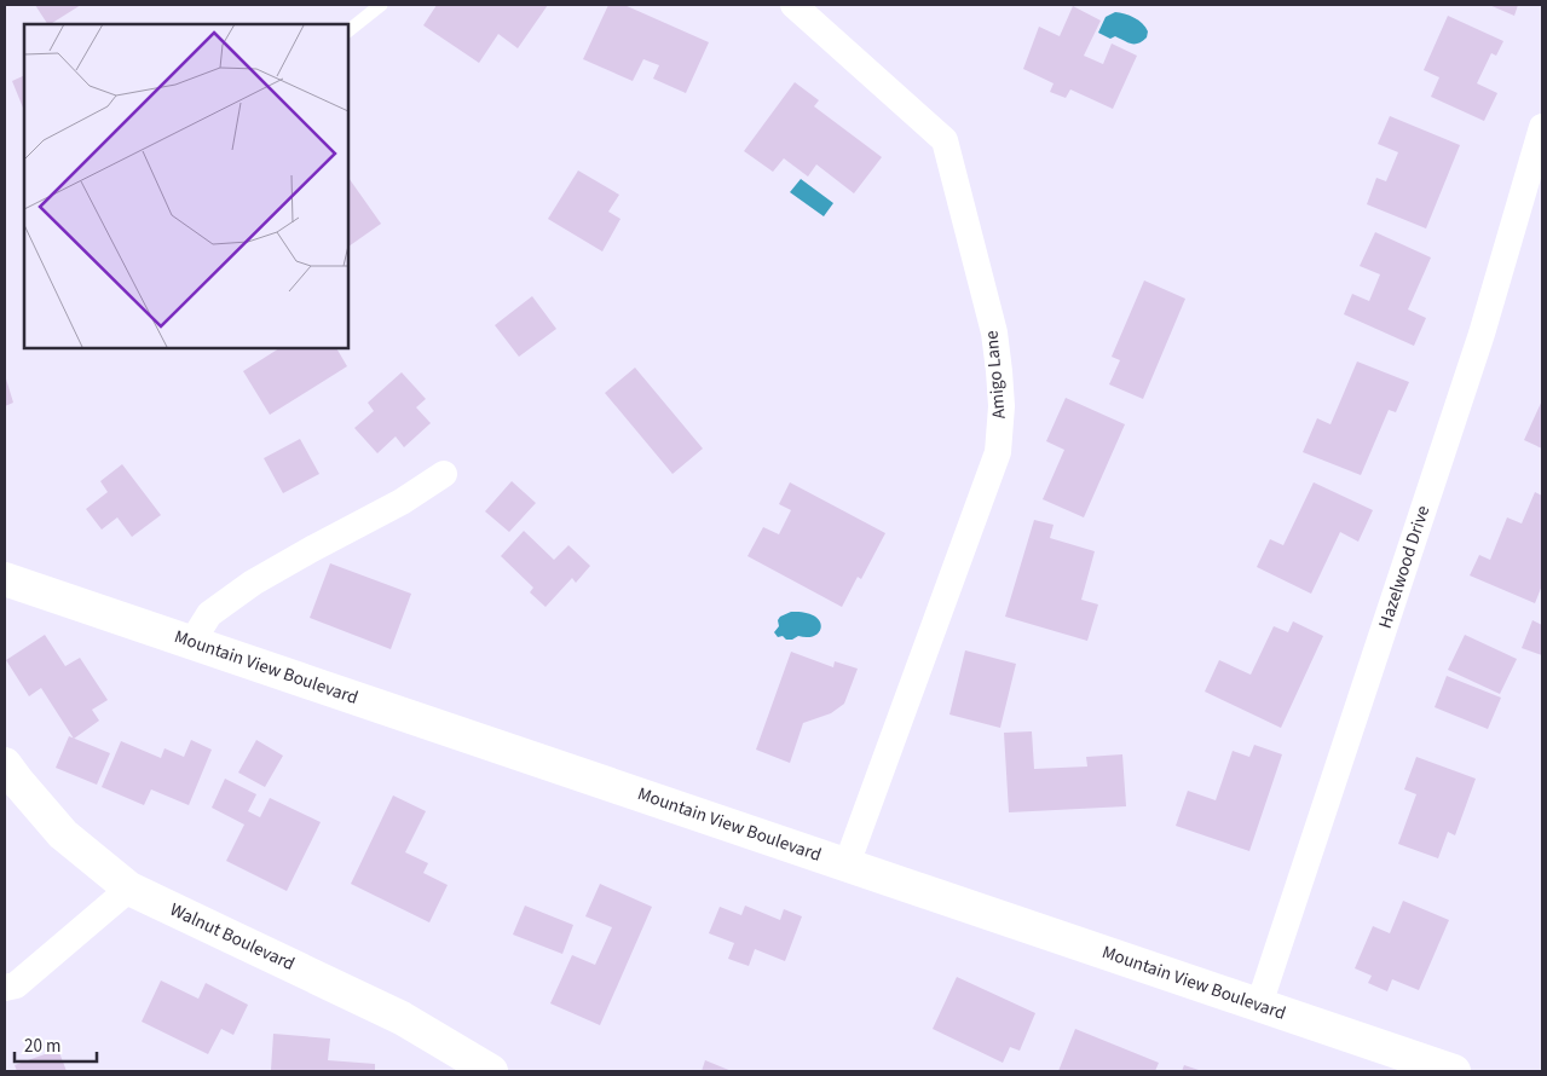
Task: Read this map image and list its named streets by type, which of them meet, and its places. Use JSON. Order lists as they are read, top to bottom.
{
  "streets": {
    "street": [
      "Amigo Lane",
      "Hazelwood Drive",
      "Mountain View Boulevard",
      "Walnut Boulevard"
    ]
  },
  "crossings": [
    ["Amigo Lane", "Mountain View Boulevard"],
    ["Hazelwood Drive", "Mountain View Boulevard"]
  ],
  "scale_bar": "20 m"
}
